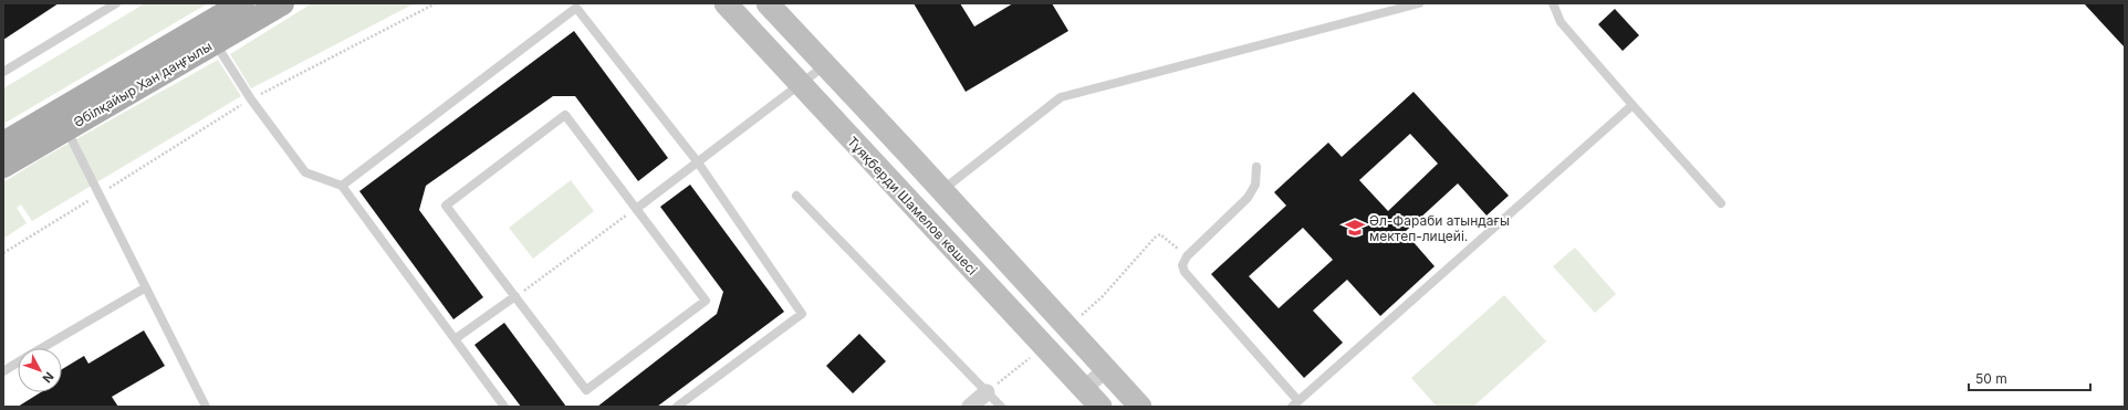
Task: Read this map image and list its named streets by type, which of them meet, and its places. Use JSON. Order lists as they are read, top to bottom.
{
  "streets": {
    "main road": ["Әбілқайыр Хан даңғылы"],
    "street": ["Тұяқберди Шамелов көшесі"]
  },
  "places": {
    "school or university": ["Әл-Фараби атындағы мектеп-лицейі."]
  },
  "scale_bar": "50 m",
  "north": "bottom right"
}
